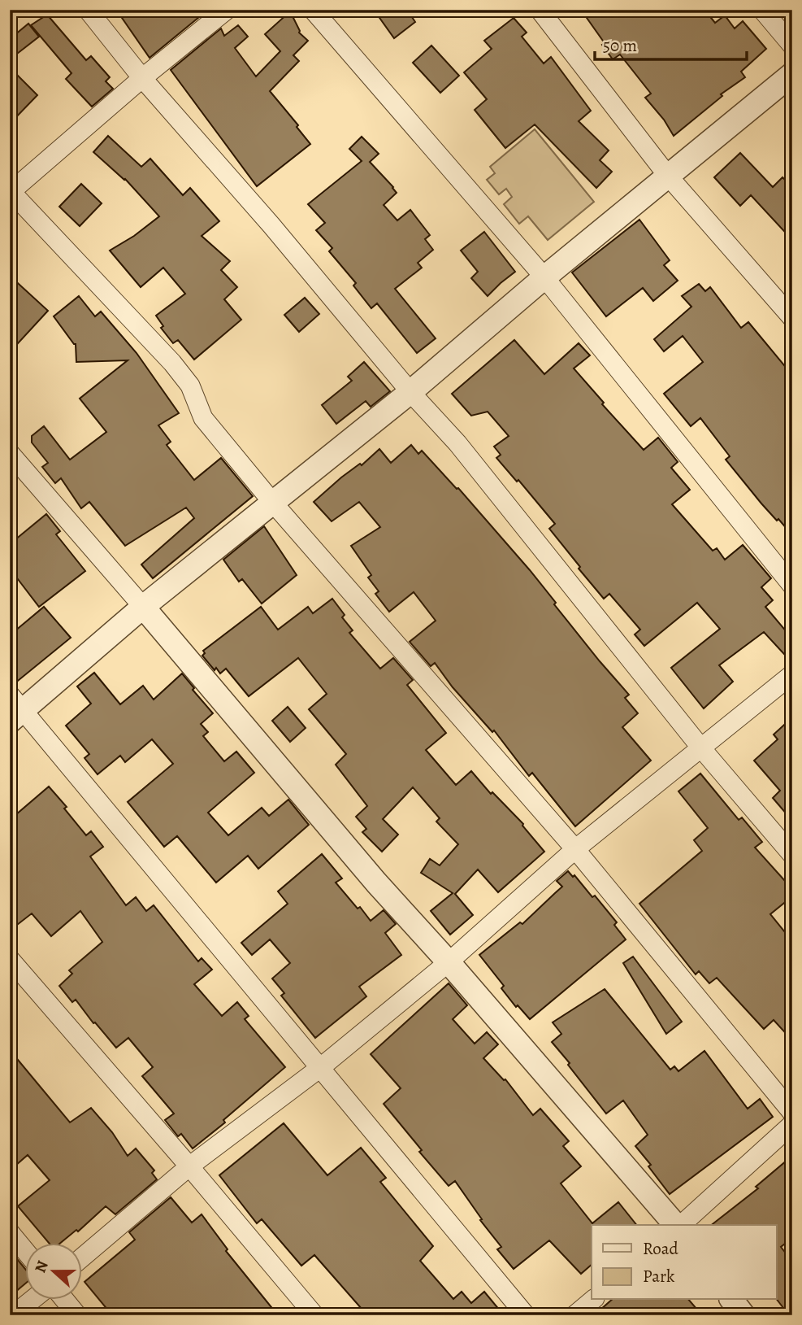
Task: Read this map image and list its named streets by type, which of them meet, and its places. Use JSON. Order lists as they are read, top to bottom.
{
  "legend": ["Road", "Park"],
  "scale_bar": "50 m",
  "north": "left"
}
